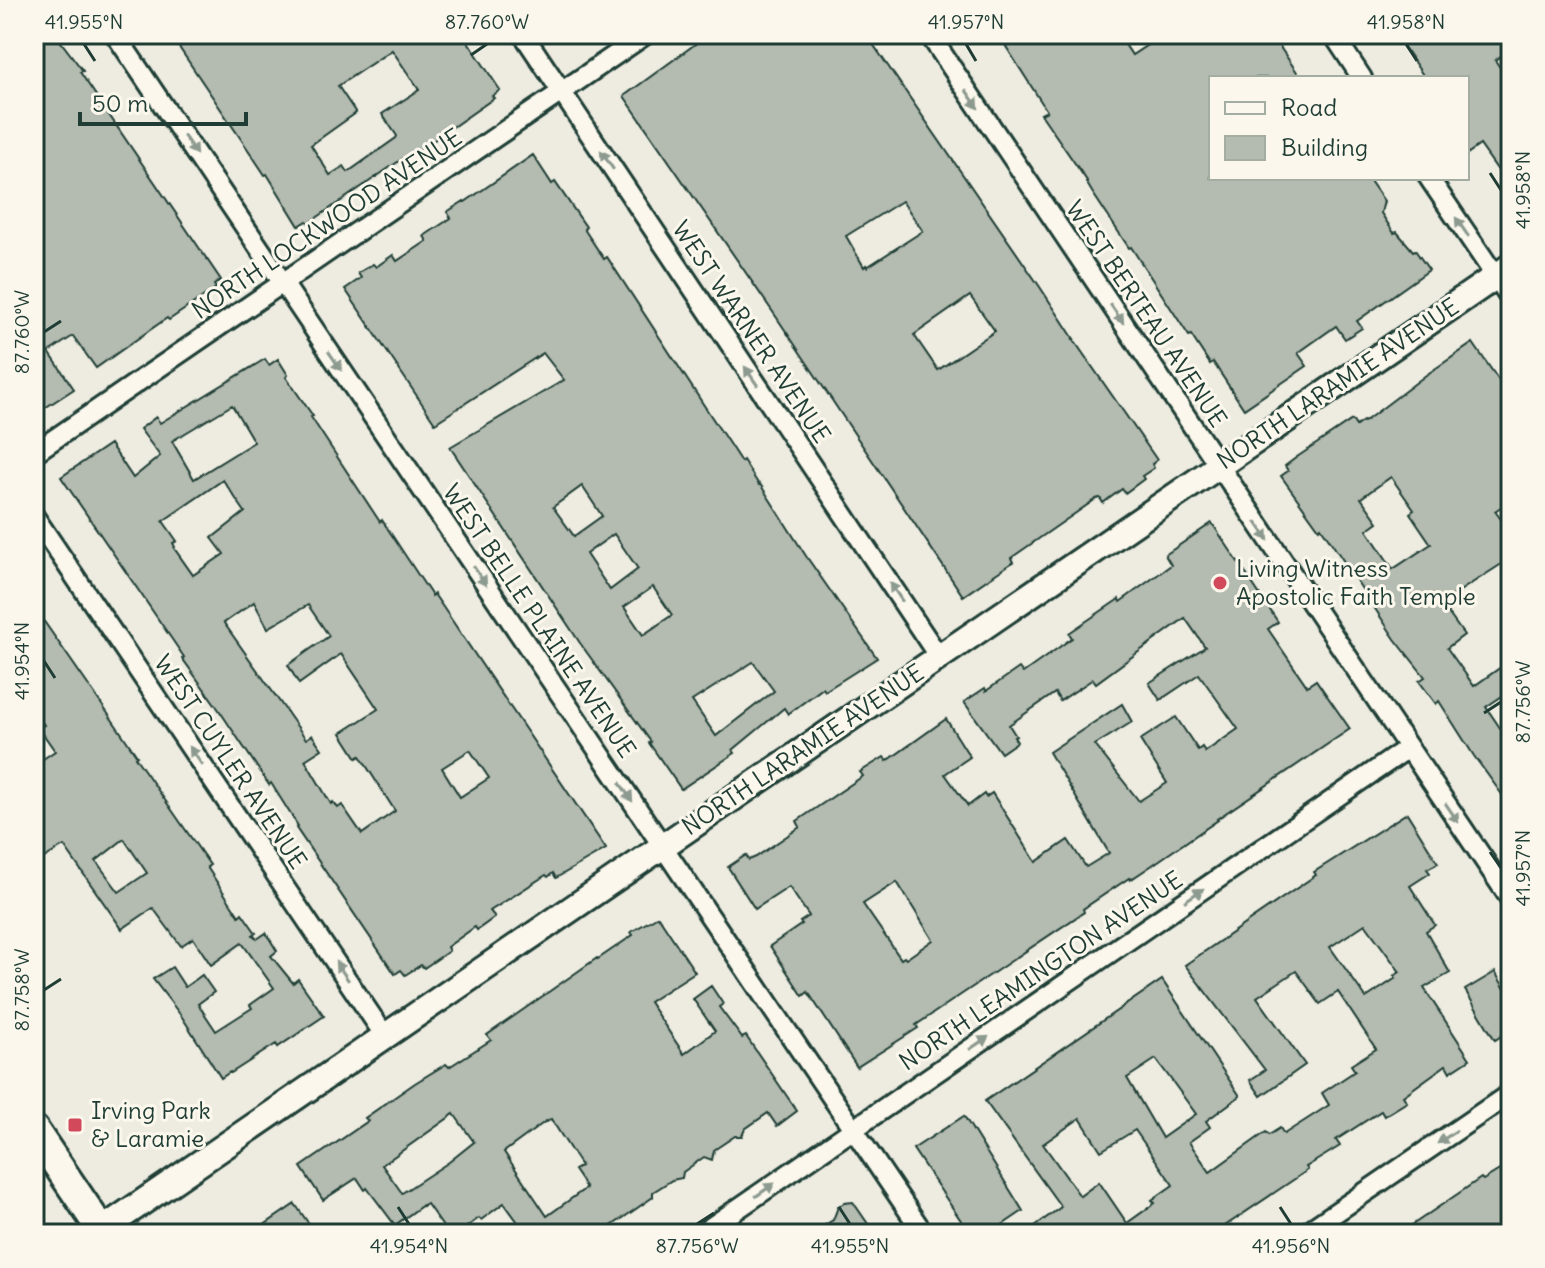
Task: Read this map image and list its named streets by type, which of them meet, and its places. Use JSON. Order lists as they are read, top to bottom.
{
  "streets": {
    "street": [
      "NORTH LOCKWOOD AVENUE",
      "WEST BERTEAU AVENUE",
      "WEST WARNER AVENUE",
      "NORTH LARAMIE AVENUE",
      "WEST BELLE PLAINE AVENUE",
      "WEST CUYLER AVENUE",
      "NORTH LEAMINGTON AVENUE"
    ]
  },
  "crossings": [
    ["NORTH LOCKWOOD AVENUE", "WEST WARNER AVENUE"],
    ["NORTH LOCKWOOD AVENUE", "WEST BELLE PLAINE AVENUE"],
    ["WEST BERTEAU AVENUE", "NORTH LARAMIE AVENUE"],
    ["WEST BERTEAU AVENUE", "NORTH LEAMINGTON AVENUE"],
    ["WEST WARNER AVENUE", "NORTH LARAMIE AVENUE"],
    ["NORTH LARAMIE AVENUE", "WEST BELLE PLAINE AVENUE"],
    ["NORTH LARAMIE AVENUE", "WEST CUYLER AVENUE"],
    ["WEST BELLE PLAINE AVENUE", "NORTH LEAMINGTON AVENUE"]
  ],
  "one_way": [
    "WEST BERTEAU AVENUE",
    "WEST WARNER AVENUE",
    "WEST BELLE PLAINE AVENUE",
    "WEST CUYLER AVENUE",
    "NORTH LEAMINGTON AVENUE"
  ],
  "places": {
    "other": ["Living Witness Apostolic Faith Temple"],
    "transit": ["Irving Park & Laramie"]
  },
  "legend": ["Road", "Building"],
  "scale_bar": "50 m",
  "coordinates": [
    "41.955°N",
    "87.760°W",
    "41.957°N",
    "41.958°N",
    "41.954°N",
    "87.756°W",
    "87.758°W",
    "41.956°N"
  ]
}
